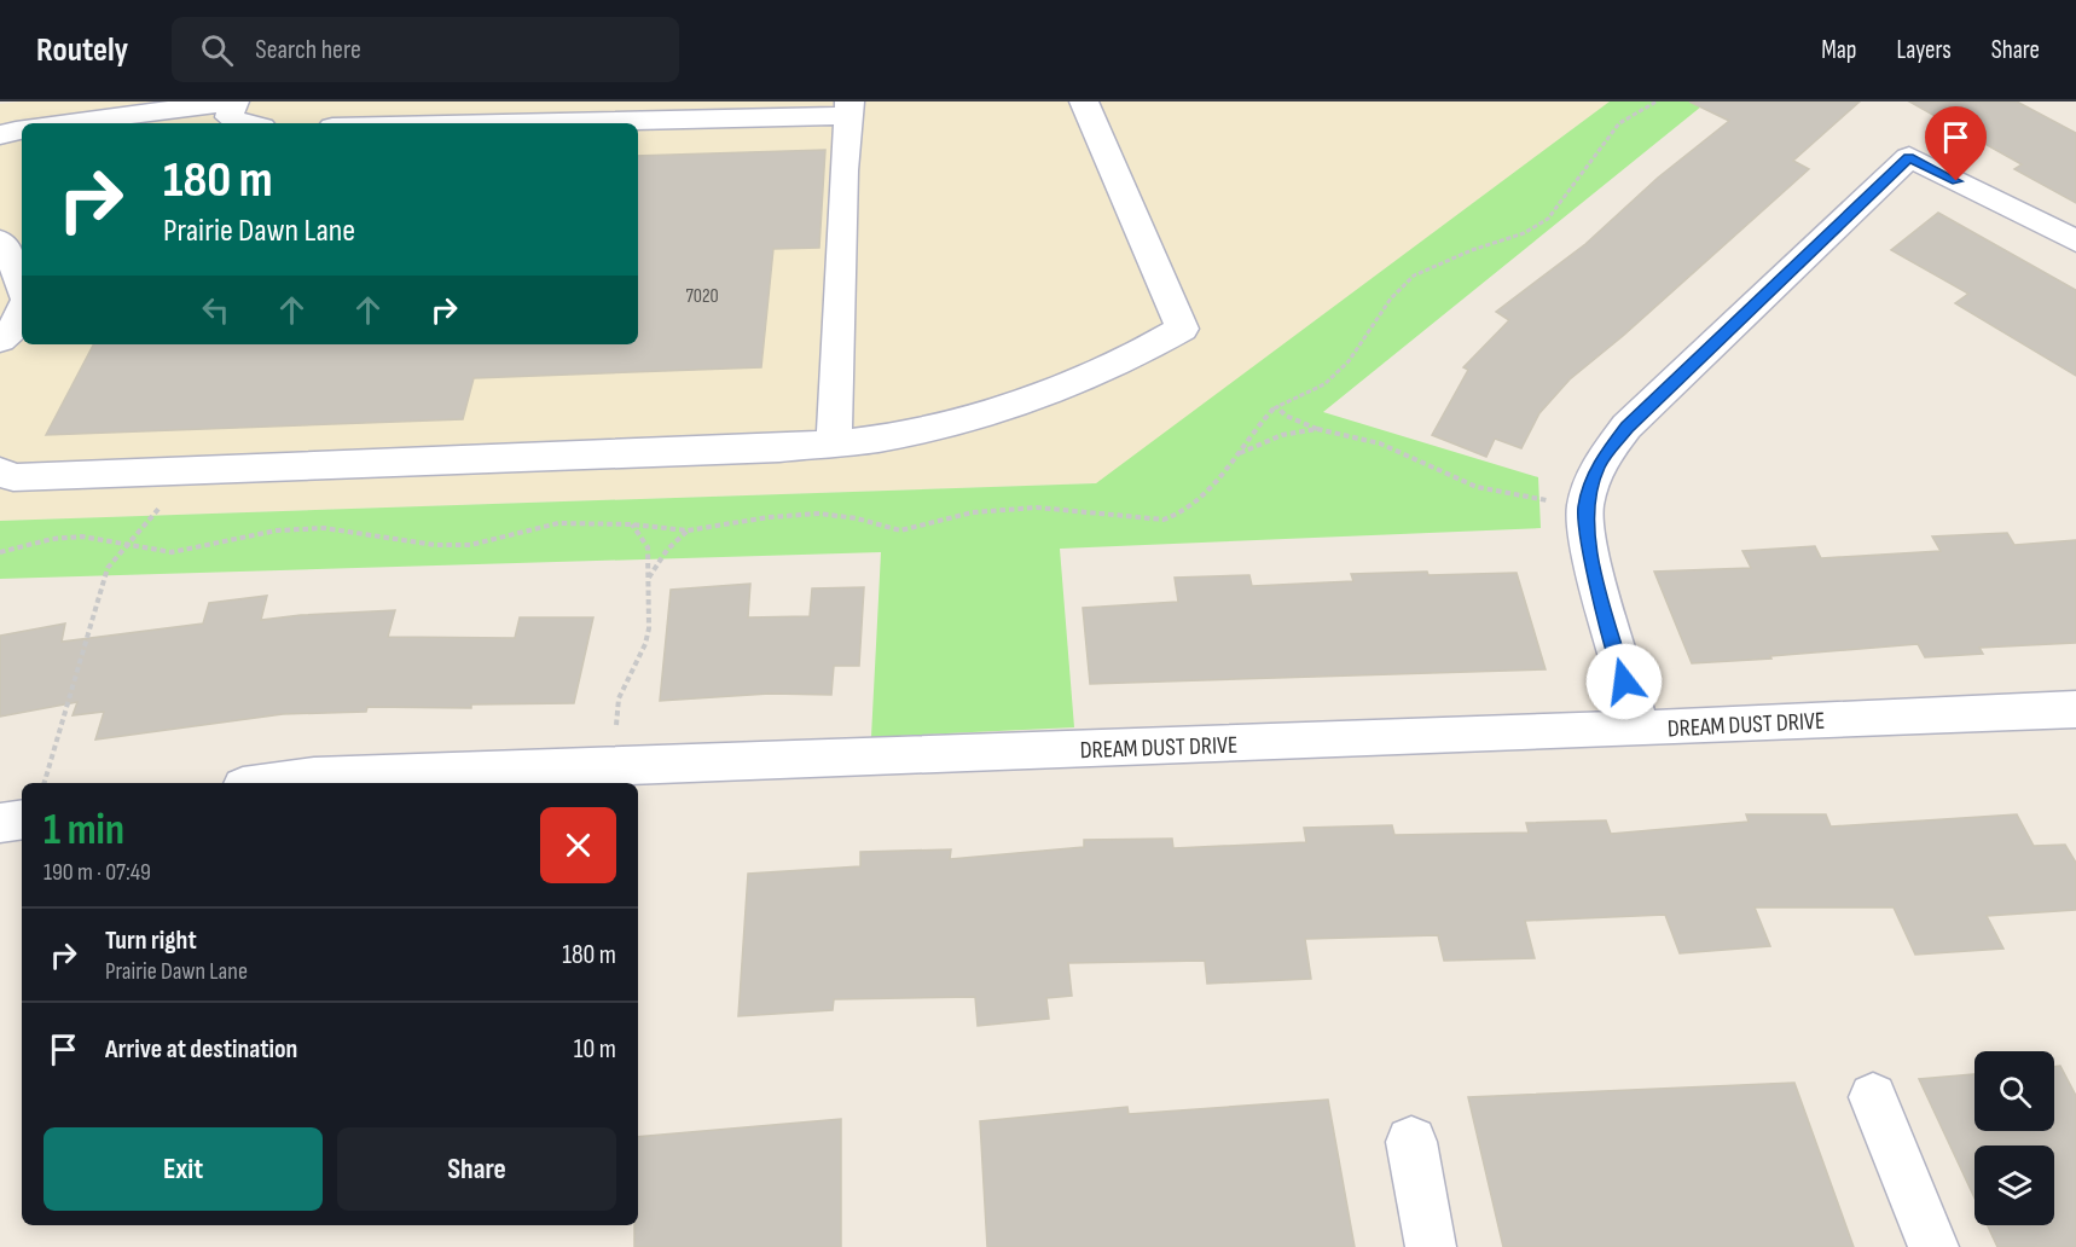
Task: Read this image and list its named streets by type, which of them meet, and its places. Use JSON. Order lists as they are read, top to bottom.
{
  "streets": {
    "street": ["DREAM DUST DRIVE"]
  },
  "house_numbers": ["7020"],
  "page": {
    "header": "Routely",
    "search": "Search here",
    "nav": ["Map", "Layers", "Share"],
    "turn": ["180 m", "Prairie Dawn Lane"],
    "heading": ["1 min", "190 m · 07:49"],
    "list": [
      {
        "name": "Turn right",
        "note": "Prairie Dawn Lane",
        "value": "180 m"
      },
      {
        "name": "Arrive at destination",
        "value": "10 m"
      }
    ],
    "buttons": ["Exit", "Share"]
  }
}
